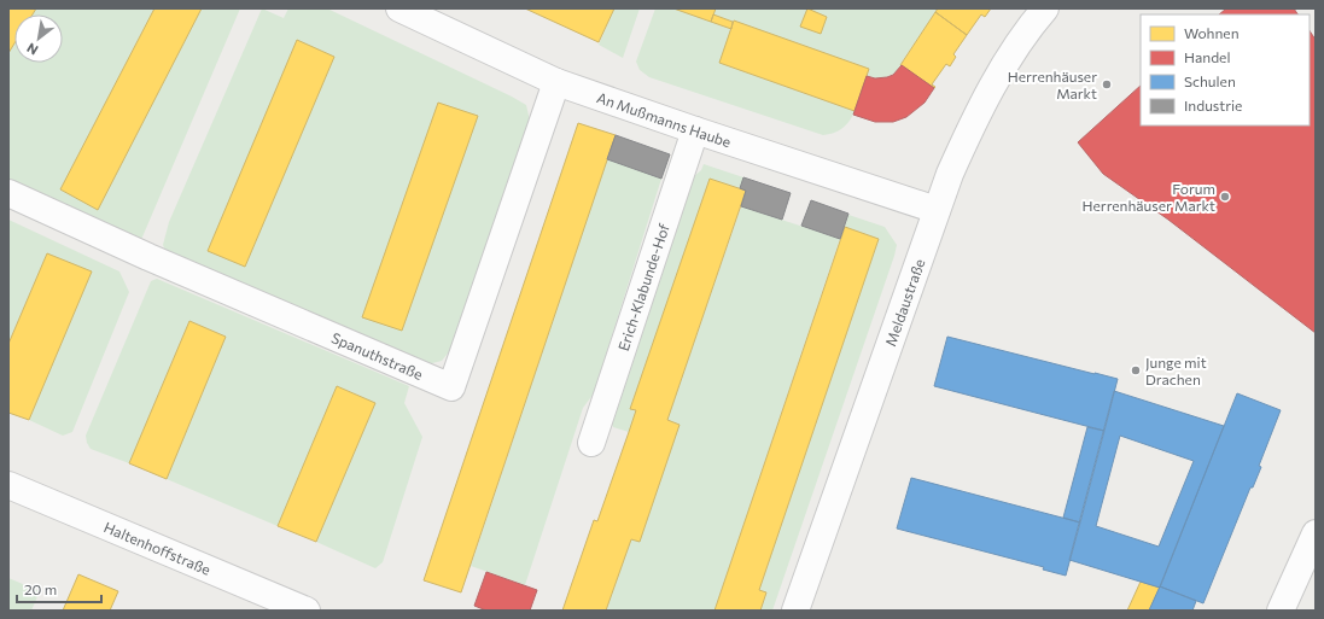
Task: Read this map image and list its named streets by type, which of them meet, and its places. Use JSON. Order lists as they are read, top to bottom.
{
  "streets": {
    "street": [
      "An Mußmanns Haube",
      "Erich-Klabunde-Hof",
      "Meldaustraße",
      "Spanuthstraße",
      "Haltenhoffstraße"
    ]
  },
  "crossings": [
    ["An Mußmanns Haube", "Erich-Klabunde-Hof"],
    ["An Mußmanns Haube", "Meldaustraße"],
    ["An Mußmanns Haube", "Spanuthstraße"]
  ],
  "places": ["Herrenhäuser Markt", "Forum Herrenhäuser Markt", "Junge mit Drachen"],
  "legend": [
    "Wohnen",
    "Handel",
    "Schulen",
    "Industrie"
  ],
  "scale_bar": "20 m",
  "north": "bottom left"
}
